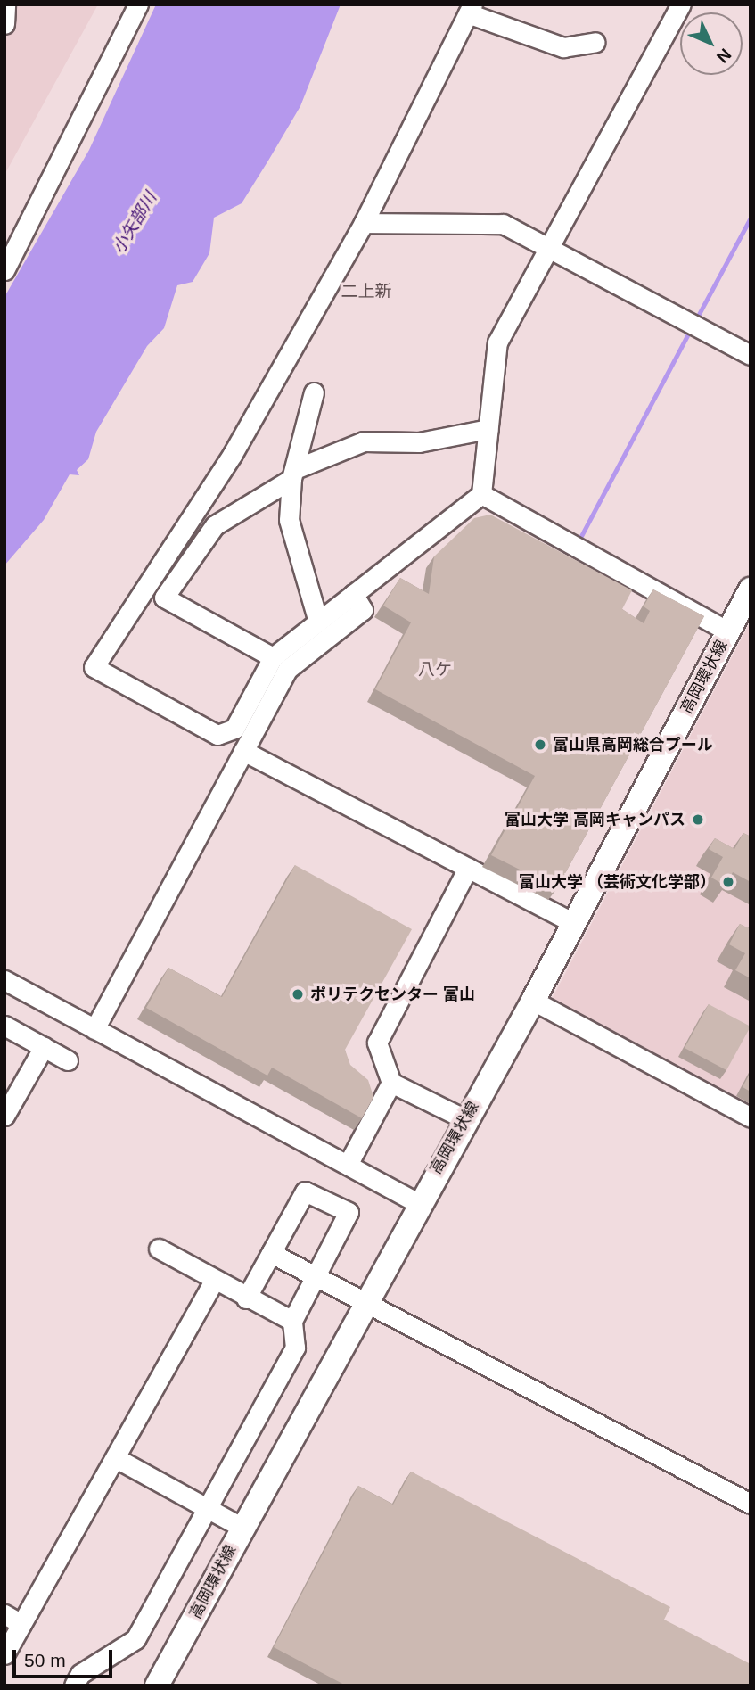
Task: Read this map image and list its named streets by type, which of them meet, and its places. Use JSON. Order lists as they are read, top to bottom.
{
  "streets": {
    "main road": ["高岡環状線"]
  },
  "districts": ["二上新", "八ケ"],
  "water": ["小矢部川"],
  "places": [
    "富山県高岡総合プール",
    "富山大学 高岡キャンパス",
    "富山大学 （芸術文化学部）",
    "ポリテクセンター 富山"
  ],
  "scale_bar": "50 m",
  "north": "bottom right"
}
